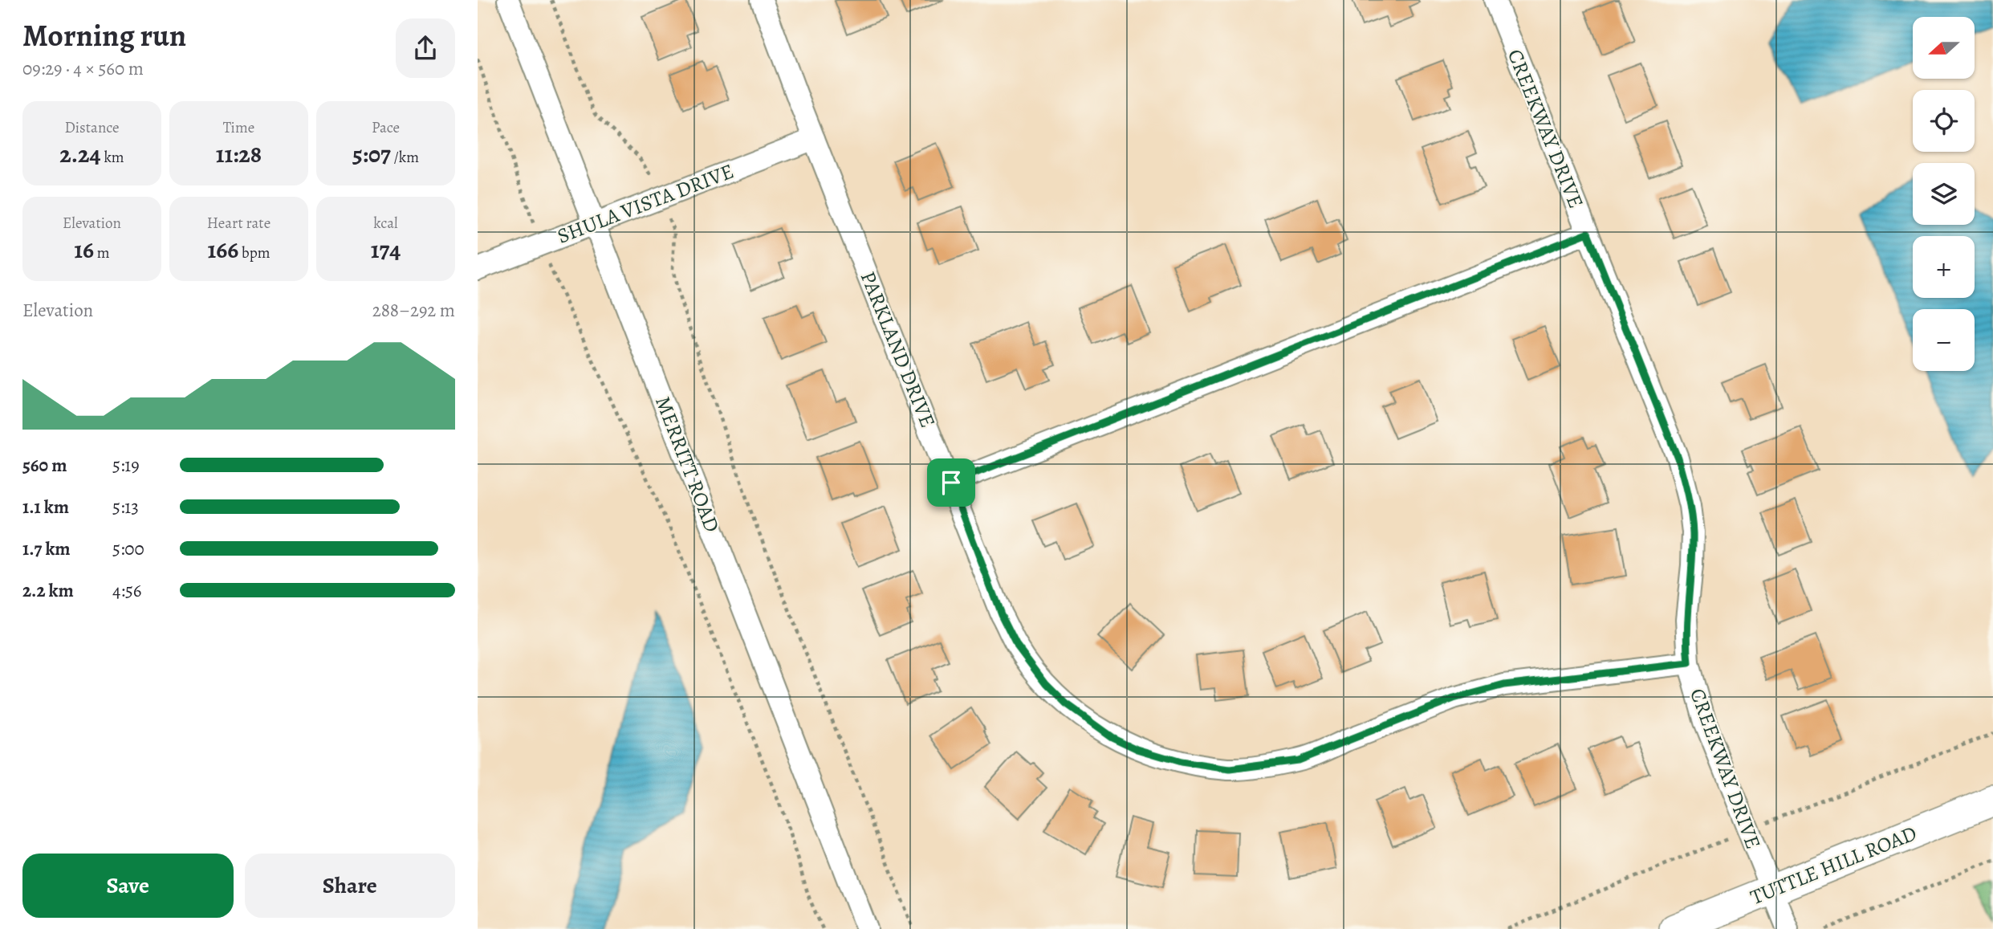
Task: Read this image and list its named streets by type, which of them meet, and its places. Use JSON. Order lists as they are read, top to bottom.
{
  "streets": {
    "main road": ["TUTTLE HILL ROAD"],
    "street": [
      "CREEKWAY DRIVE",
      "SHULA VISTA DRIVE",
      "PARKLAND DRIVE",
      "MERRITT ROAD"
    ]
  },
  "crossings": [
    ["CREEKWAY DRIVE", "PARKLAND DRIVE"],
    ["CREEKWAY DRIVE", "TUTTLE HILL ROAD"],
    ["SHULA VISTA DRIVE", "PARKLAND DRIVE"],
    ["SHULA VISTA DRIVE", "MERRITT ROAD"]
  ],
  "north": "left",
  "page": {
    "heading": ["Morning run", "09:29 · 4 × 560 m"],
    "map_buttons": ["+", "−"],
    "stats": [
      ["Distance", "2.24 km"],
      ["Time", "11:28"],
      ["Pace", "5:07 /km"],
      ["Elevation", "16 m"],
      ["Heart rate", "166 bpm"],
      ["kcal", "174"]
    ],
    "chart": ["Elevation", "288–292 m"],
    "list": [
      {
        "name": "560 m",
        "note": "5:19"
      },
      {
        "name": "1.1 km",
        "note": "5:13"
      },
      {
        "name": "1.7 km",
        "note": "5:00"
      },
      {
        "name": "2.2 km",
        "note": "4:56"
      }
    ],
    "buttons": ["Save", "Share"]
  }
}
